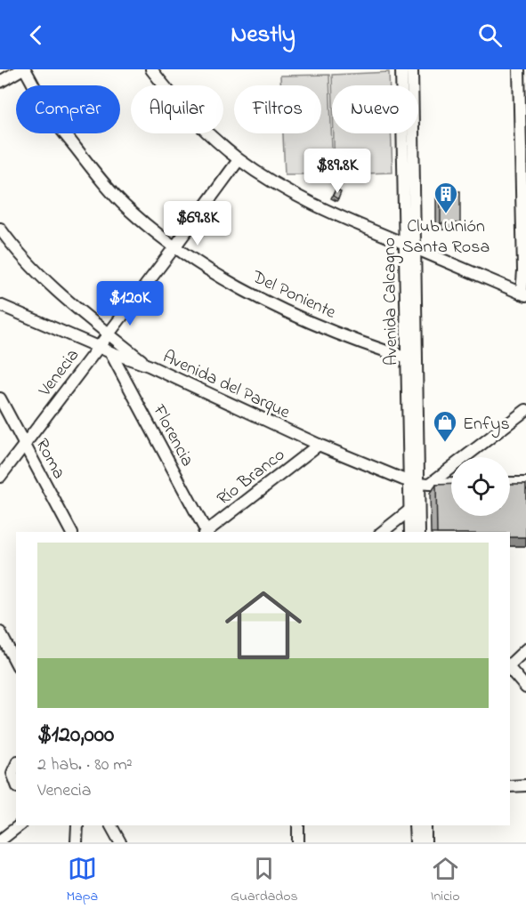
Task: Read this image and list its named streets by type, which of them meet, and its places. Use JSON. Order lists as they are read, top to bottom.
{
  "streets": {
    "street": [
      "Del Poniente",
      "Avenida Calcagno",
      "Venecia",
      "Avenida del Parque",
      "Florencia",
      "Roma",
      "Río Branco"
    ]
  },
  "crossings": [
    ["Del Poniente", "Avenida Calcagno"],
    ["Del Poniente", "Venecia"],
    ["Avenida Calcagno", "Avenida del Parque"],
    ["Venecia", "Avenida del Parque"],
    ["Venecia", "Roma"],
    ["Avenida del Parque", "Florencia"],
    ["Avenida del Parque", "Río Branco"]
  ],
  "places": {
    "building": ["Club Unión Santa Rosa"],
    "shop": ["Enfys"]
  },
  "page": {
    "header": "Nestly",
    "chip": [
      "Comprar",
      "Alquilar",
      "Filtros",
      "Nuevo"
    ],
    "price": ["$89.8K", "$69.8K", "$120K"],
    "list": [
      {
        "name": "$120,000",
        "note": "2 hab. · 80 m² · Venecia"
      }
    ],
    "tabs": ["Mapa", "Guardados", "Inicio"]
  }
}
